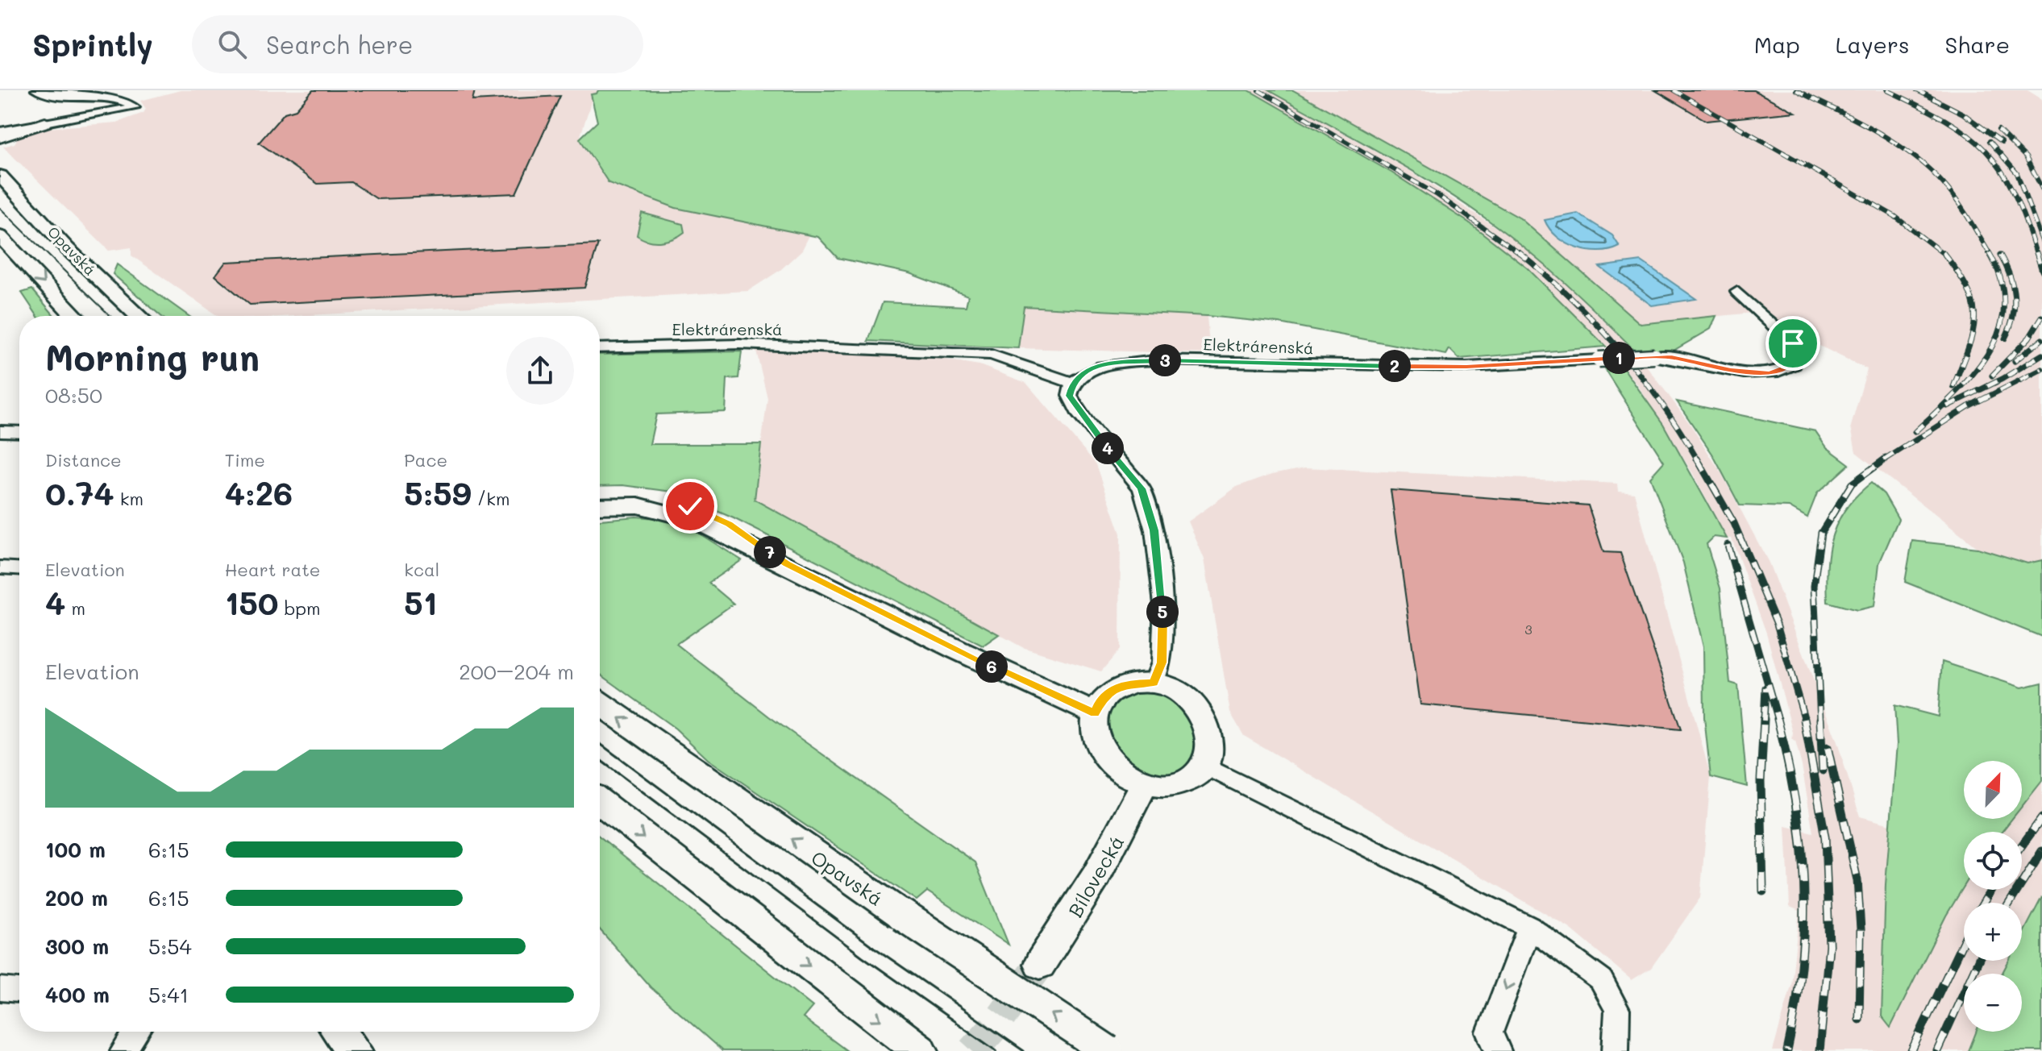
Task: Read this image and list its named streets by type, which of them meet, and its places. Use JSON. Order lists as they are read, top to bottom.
{
  "streets": {
    "main road": ["Opavská", "Bílovecká"],
    "street": ["Elektrárenská"]
  },
  "house_numbers": ["3"],
  "north": "top right",
  "page": {
    "header": "Sprintly",
    "search": "Search here",
    "nav": ["Map", "Layers", "Share"],
    "heading": ["Morning run", "08:50"],
    "pins": [
      "1",
      "3",
      "2",
      "4",
      "7",
      "5",
      "6"
    ],
    "stats": [
      ["Distance", "0.74 km"],
      ["Time", "4:26"],
      ["Pace", "5:59 /km"],
      ["Elevation", "4 m"],
      ["Heart rate", "150 bpm"],
      ["kcal", "51"]
    ],
    "chart": ["Elevation", "200–204 m"],
    "map_buttons": ["+", "−"],
    "list": [
      {
        "name": "100 m",
        "note": "6:15"
      },
      {
        "name": "200 m",
        "note": "6:15"
      },
      {
        "name": "300 m",
        "note": "5:54"
      },
      {
        "name": "400 m",
        "note": "5:41"
      }
    ]
  }
}
